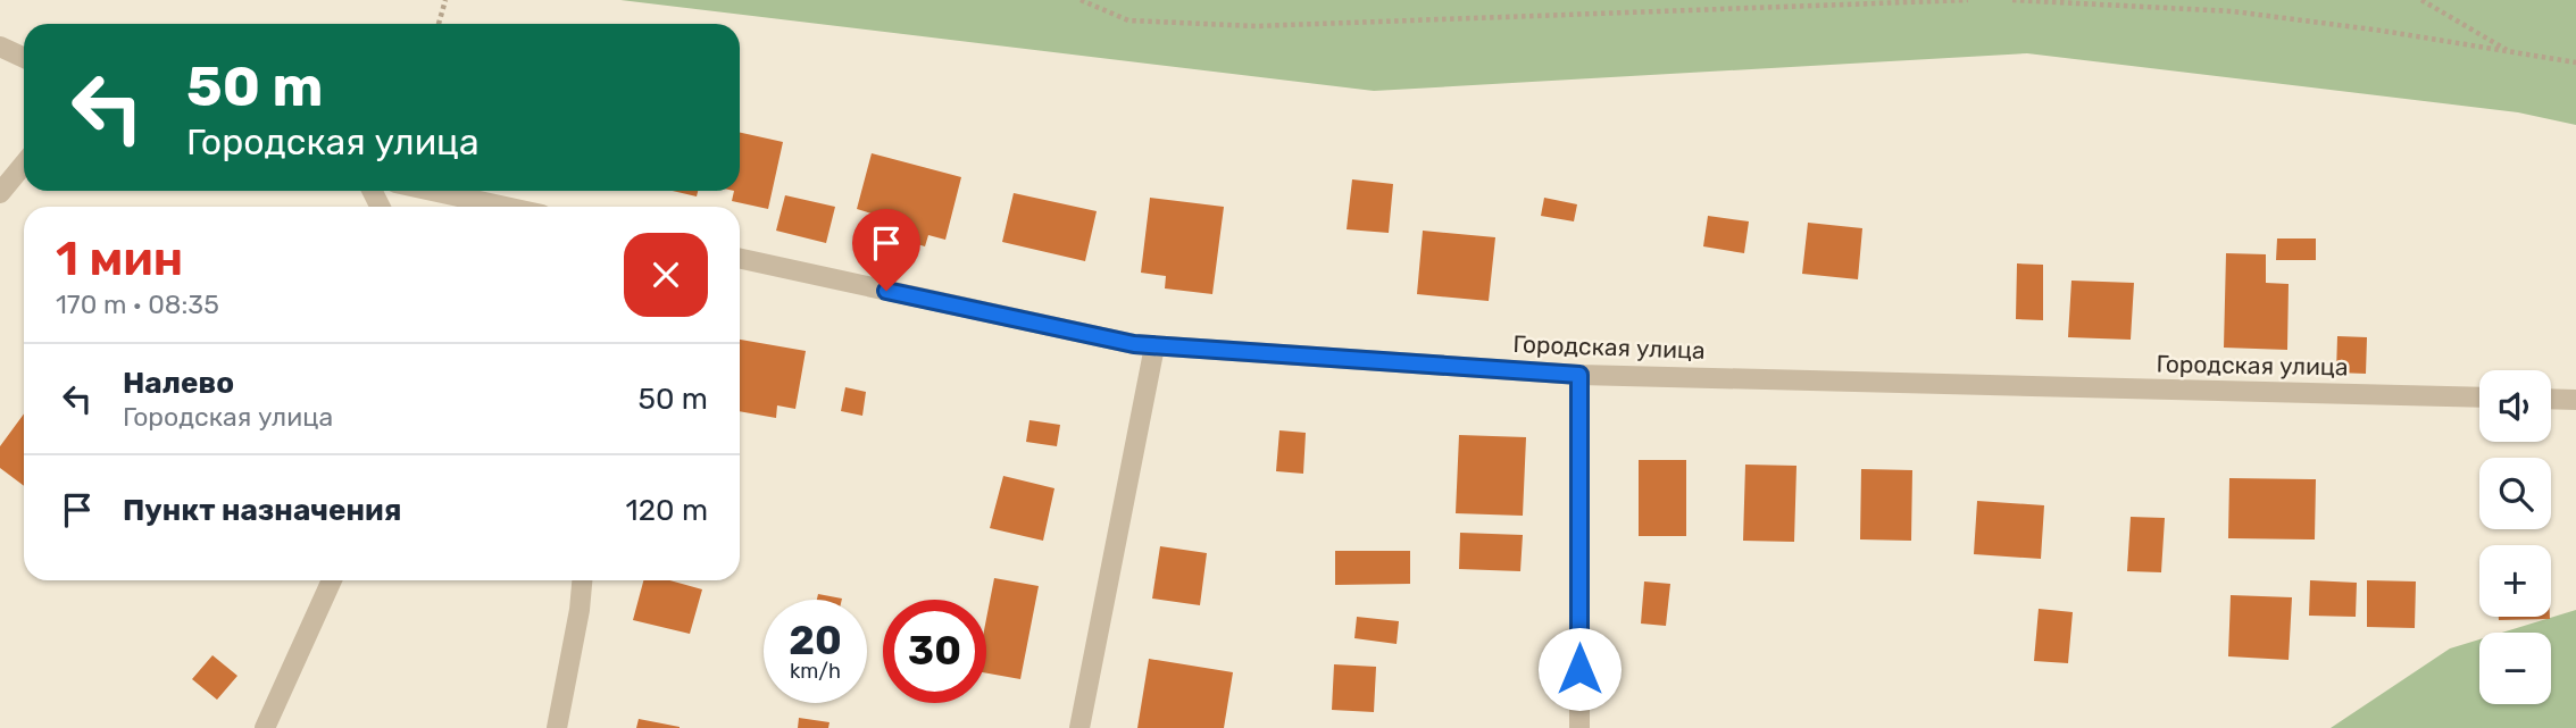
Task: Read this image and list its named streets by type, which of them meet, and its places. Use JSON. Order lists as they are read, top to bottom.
{
  "streets": {
    "street": ["Городская улица"]
  },
  "page": {
    "turn": ["50 m", "Городская улица"],
    "heading": ["1 мин", "170 m · 08:35"],
    "list": [
      {
        "name": "Налево",
        "note": "Городская улица",
        "value": "50 m"
      },
      {
        "name": "Пункт назначения",
        "value": "120 m"
      }
    ],
    "map_buttons": ["+", "−"],
    "speed": "20 km/h",
    "limit": "30"
  }
}
